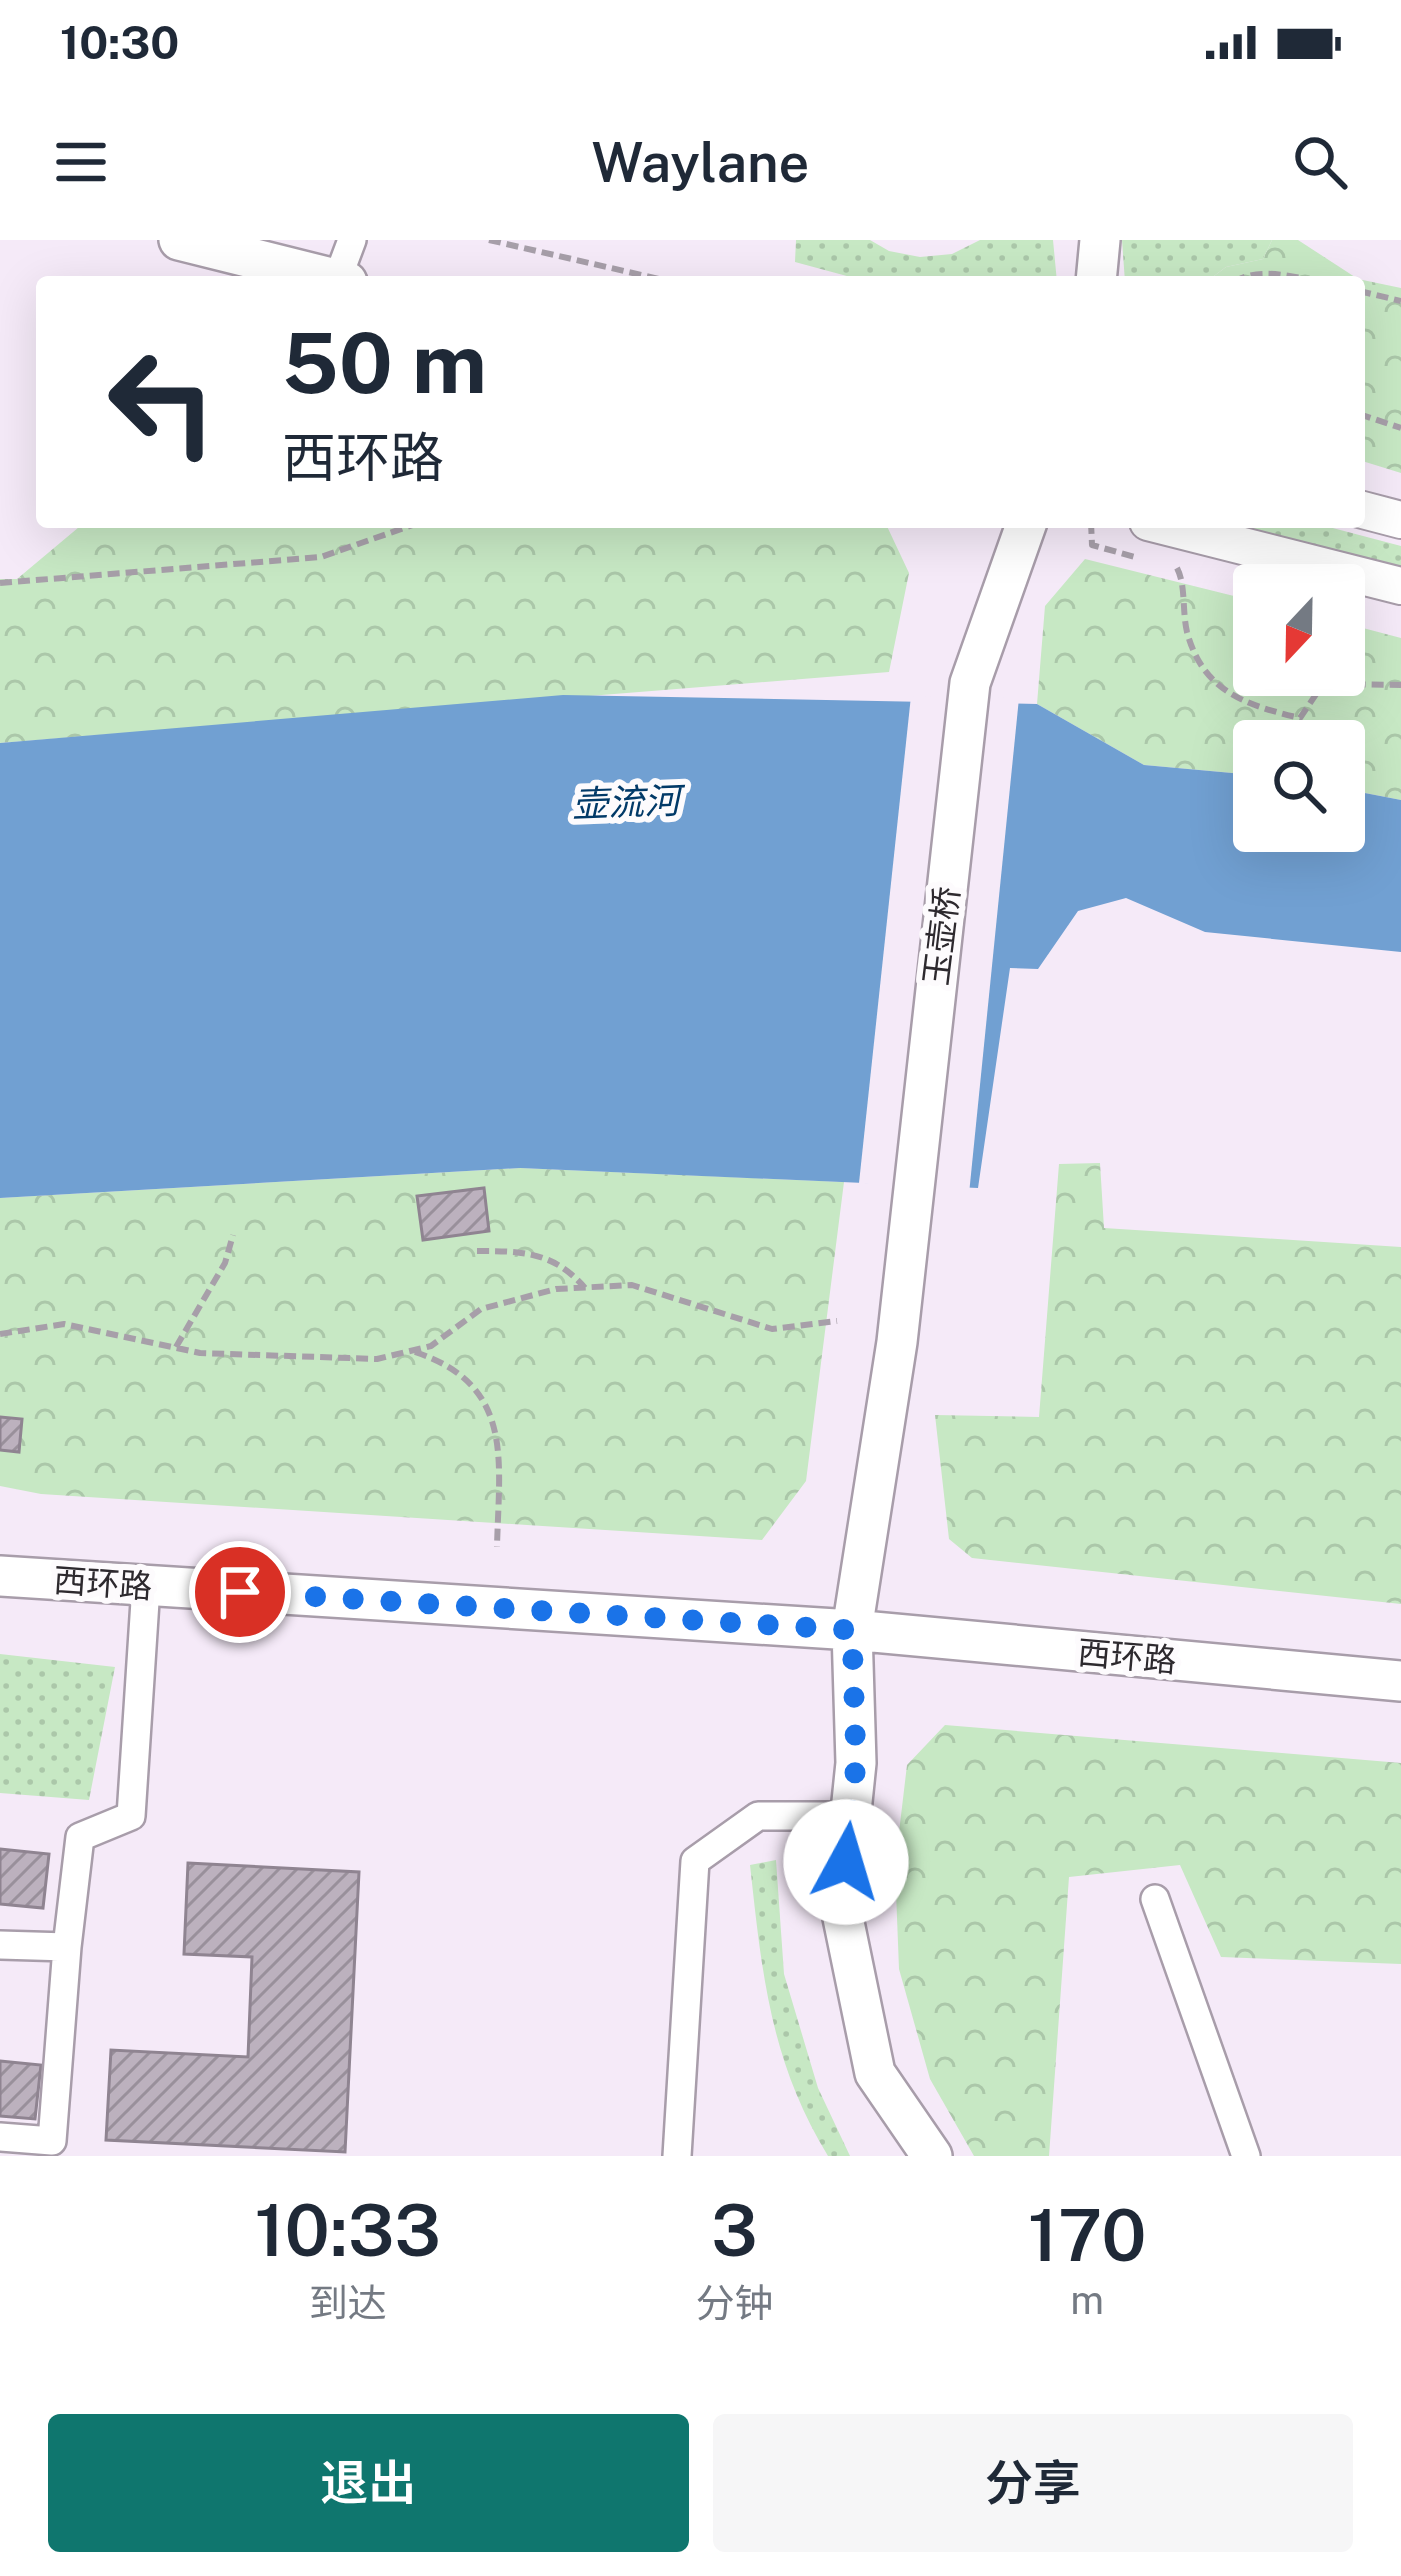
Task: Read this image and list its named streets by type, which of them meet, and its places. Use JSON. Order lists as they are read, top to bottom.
{
  "streets": {
    "main road": ["玉壶桥", "西环路"]
  },
  "crossings": [
    ["玉壶桥", "西环路"]
  ],
  "water": ["壶流河"],
  "north": "bottom",
  "page": {
    "status": "10:30",
    "header": "Waylane",
    "turn": ["50 m", "西环路"],
    "eta": [
      "10:33",
      "到达",
      "3",
      "分钟",
      "170",
      "m"
    ],
    "buttons": ["退出", "分享"]
  }
}
